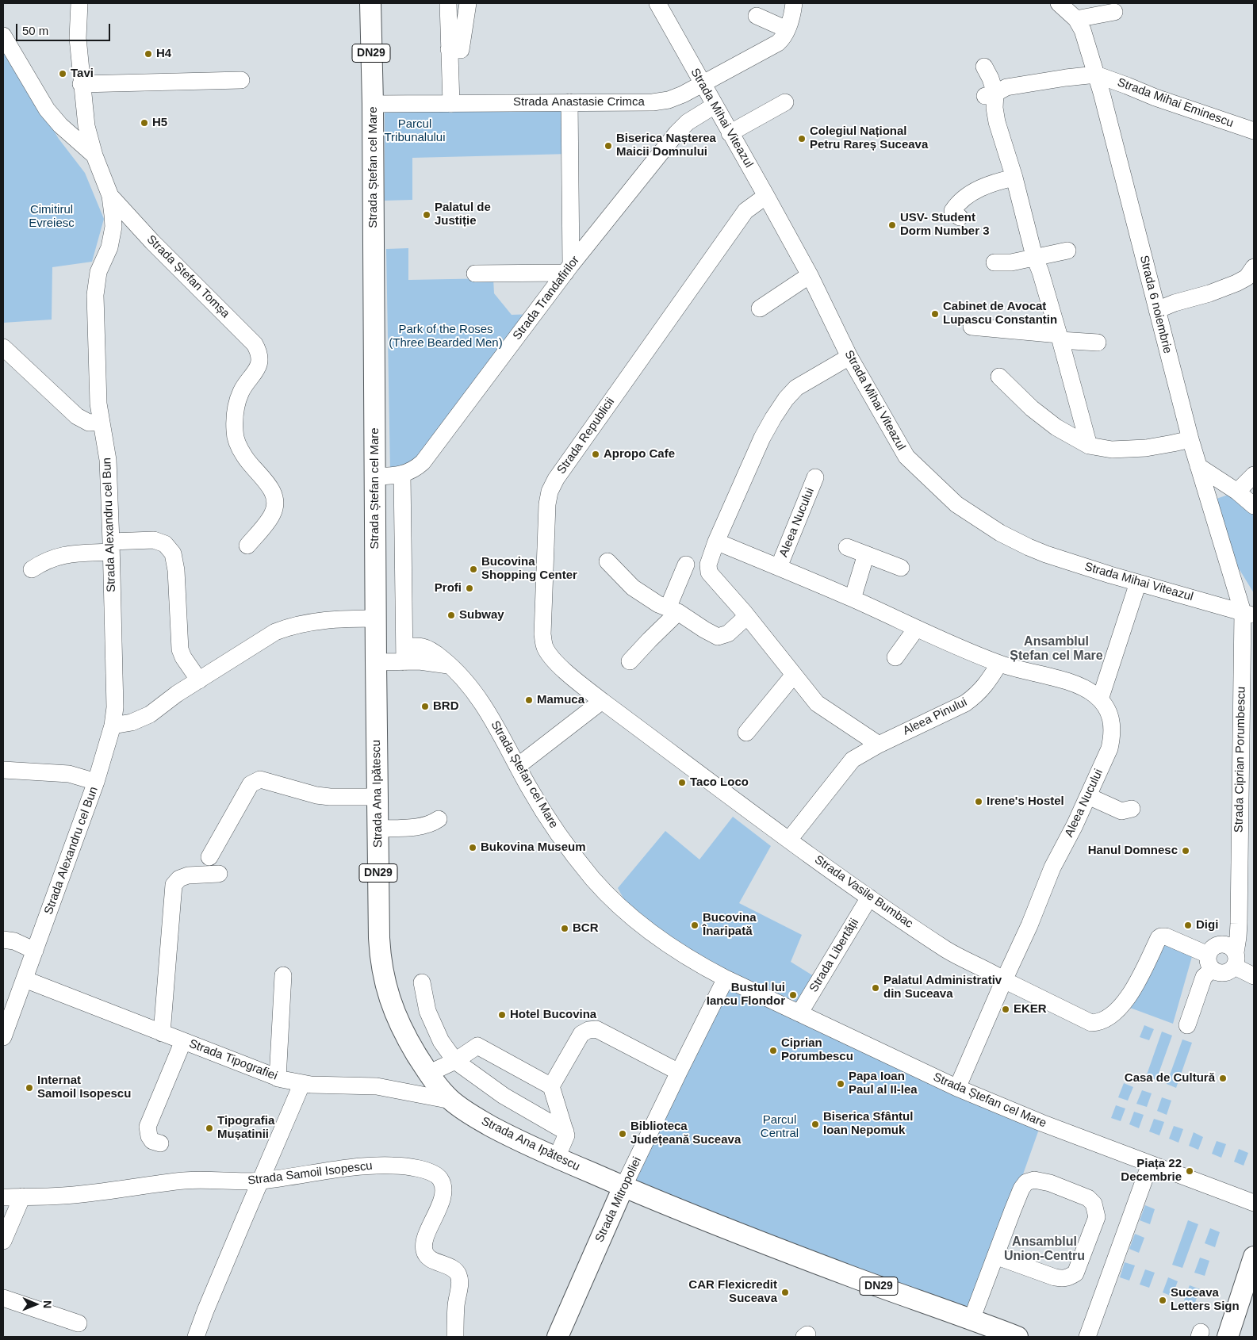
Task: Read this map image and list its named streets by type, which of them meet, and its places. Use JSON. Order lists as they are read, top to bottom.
{
  "streets": {
    "main road": [
      "DN29",
      "Strada Ștefan cel Mare",
      "Strada Ana Ipătescu",
      "Strada Mitropoliei"
    ],
    "street": [
      "Strada Anastasie Crimca",
      "Strada Mihai Eminescu",
      "Strada Mihai Viteazul",
      "Strada Ștefan Tomșa",
      "Strada Trandafirilor",
      "Strada 6 noiembrie",
      "Strada Republicii",
      "Aleea Nucului",
      "Strada Alexandru cel Bun",
      "Aleea Pinului",
      "Strada Ciprian Porumbescu",
      "Strada Vasile Bumbac",
      "Strada Libertății",
      "Strada Tipografiei",
      "Strada Samoil Isopescu"
    ]
  },
  "crossings": [
    ["Strada Anastasie Crimca", "Strada Mihai Viteazul"],
    ["Strada Anastasie Crimca", "Strada Ștefan cel Mare"],
    ["Strada Mihai Eminescu", "Strada 6 noiembrie"],
    ["Strada Mihai Viteazul", "Strada Trandafirilor"],
    ["Strada Mihai Viteazul", "Strada 6 noiembrie"],
    ["Strada Mihai Viteazul", "Strada Republicii"],
    ["Strada Mihai Viteazul", "Strada Ciprian Porumbescu"],
    ["Strada Ștefan cel Mare", "Strada Trandafirilor"],
    ["Strada Ștefan cel Mare", "Aleea Nucului"],
    ["Strada Ștefan cel Mare", "Strada Ana Ipătescu"],
    ["Strada Ștefan cel Mare", "Strada Libertății"],
    ["Strada Ștefan cel Mare", "Strada Mitropoliei"],
    ["Strada Ștefan Tomșa", "Strada Alexandru cel Bun"],
    ["Strada 6 noiembrie", "Strada Ciprian Porumbescu"],
    ["Strada Republicii", "Strada Vasile Bumbac"],
    ["Aleea Nucului", "Aleea Pinului"],
    ["Aleea Nucului", "Strada Vasile Bumbac"],
    ["Strada Alexandru cel Bun", "Strada Tipografiei"],
    ["Aleea Pinului", "Strada Vasile Bumbac"],
    ["Strada Ciprian Porumbescu", "Strada Vasile Bumbac"],
    ["Strada Ana Ipătescu", "Strada Tipografiei"],
    ["Strada Ana Ipătescu", "Strada Mitropoliei"],
    ["Strada Vasile Bumbac", "Strada Libertății"]
  ],
  "districts": ["Ansamblul Ștefan cel Mare", "Ansamblul Union-Centru"],
  "parks": [
    "Parcul Tribunalului",
    "Cimitirul Evreiesc",
    "Park of the Roses (Three Bearded Men)",
    "Parcul Central"
  ],
  "places": [
    "H4",
    "Tavi",
    "H5",
    "Colegiul Național Petru Rareș Suceava",
    "Biserica Nașterea Maicii Domnului",
    "Palatul de Justiție",
    "USV- Student Dorm Number 3",
    "Cabinet de Avocat Lupascu Constantin",
    "Apropo Cafe",
    "Bucovina Shopping Center",
    "Profi",
    "Subway",
    "Mamuca",
    "BRD",
    "Taco Loco",
    "Irene's Hostel",
    "Bukovina Museum",
    "Hanul Domnesc",
    "Bucovina Înaripată",
    "Digi",
    "BCR",
    "Palatul Administrativ din Suceava",
    "Bustul lui Iancu Flondor",
    "EKER",
    "Hotel Bucovina",
    "Ciprian Porumbescu",
    "Casa de Cultură",
    "Papa Ioan Paul al II-lea",
    "Internat Samoil Isopescu",
    "Biserica Sfântul Ioan Nepomuk",
    "Tipografia Mușatinii",
    "Biblioteca Județeană Suceava",
    "Piața 22 Decembrie",
    "CAR Flexicredit Suceava",
    "Suceava Letters Sign"
  ],
  "scale_bar": "50 m",
  "north": "right"
}
